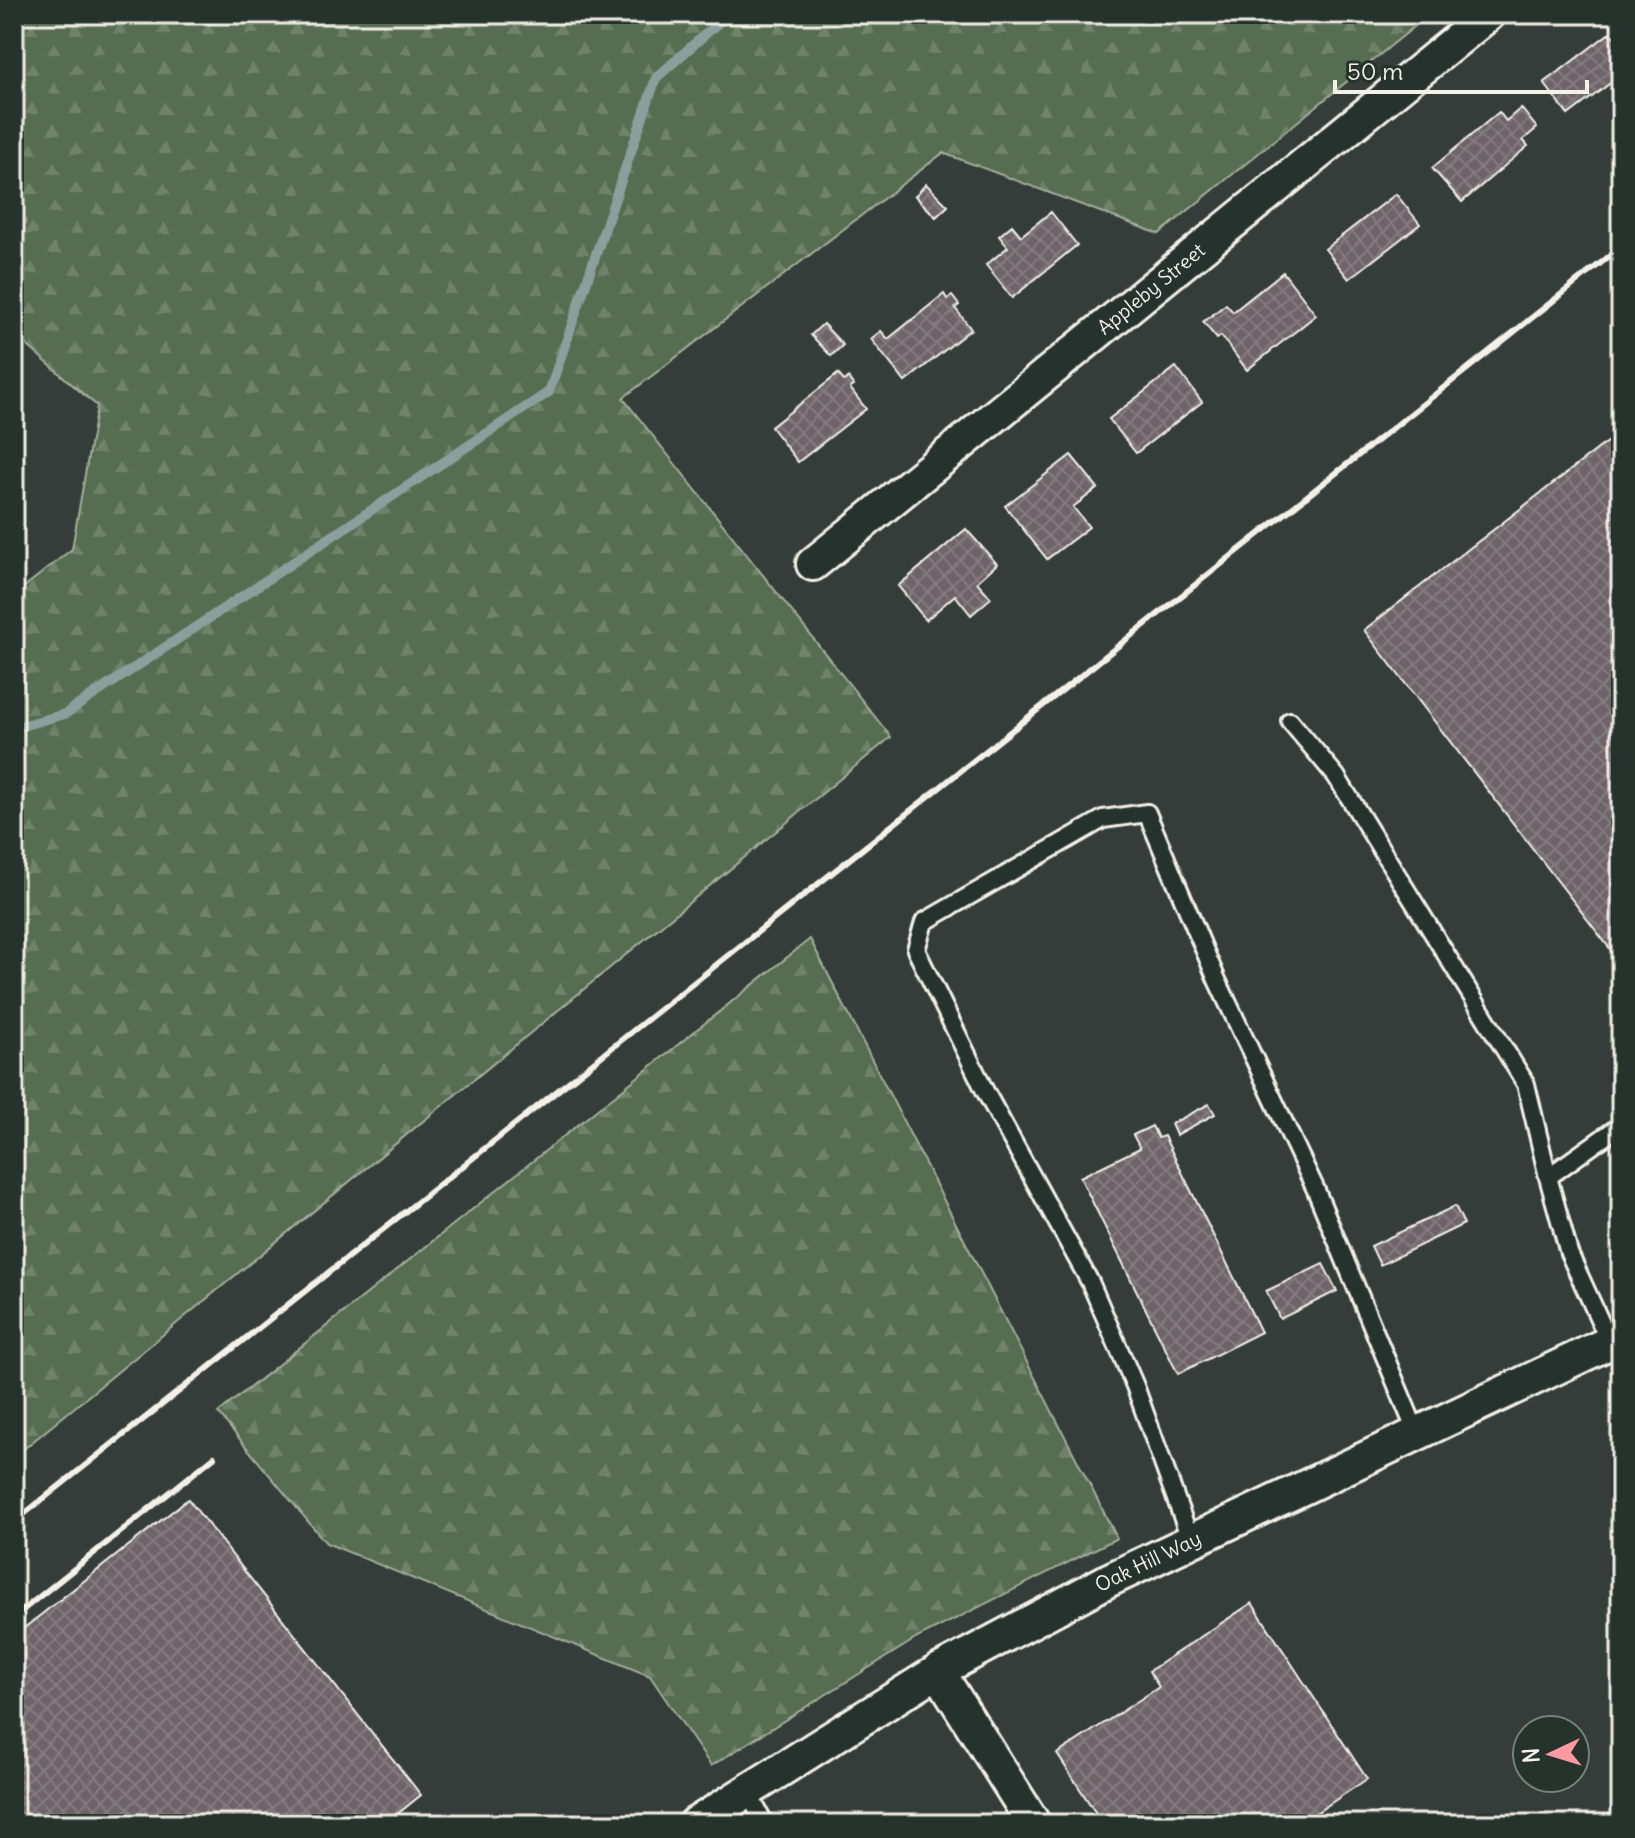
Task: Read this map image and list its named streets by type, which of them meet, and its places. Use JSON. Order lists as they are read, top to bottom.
{
  "streets": {
    "street": ["Appleby Street", "Oak Hill Way"]
  },
  "scale_bar": "50 m",
  "north": "left"
}
